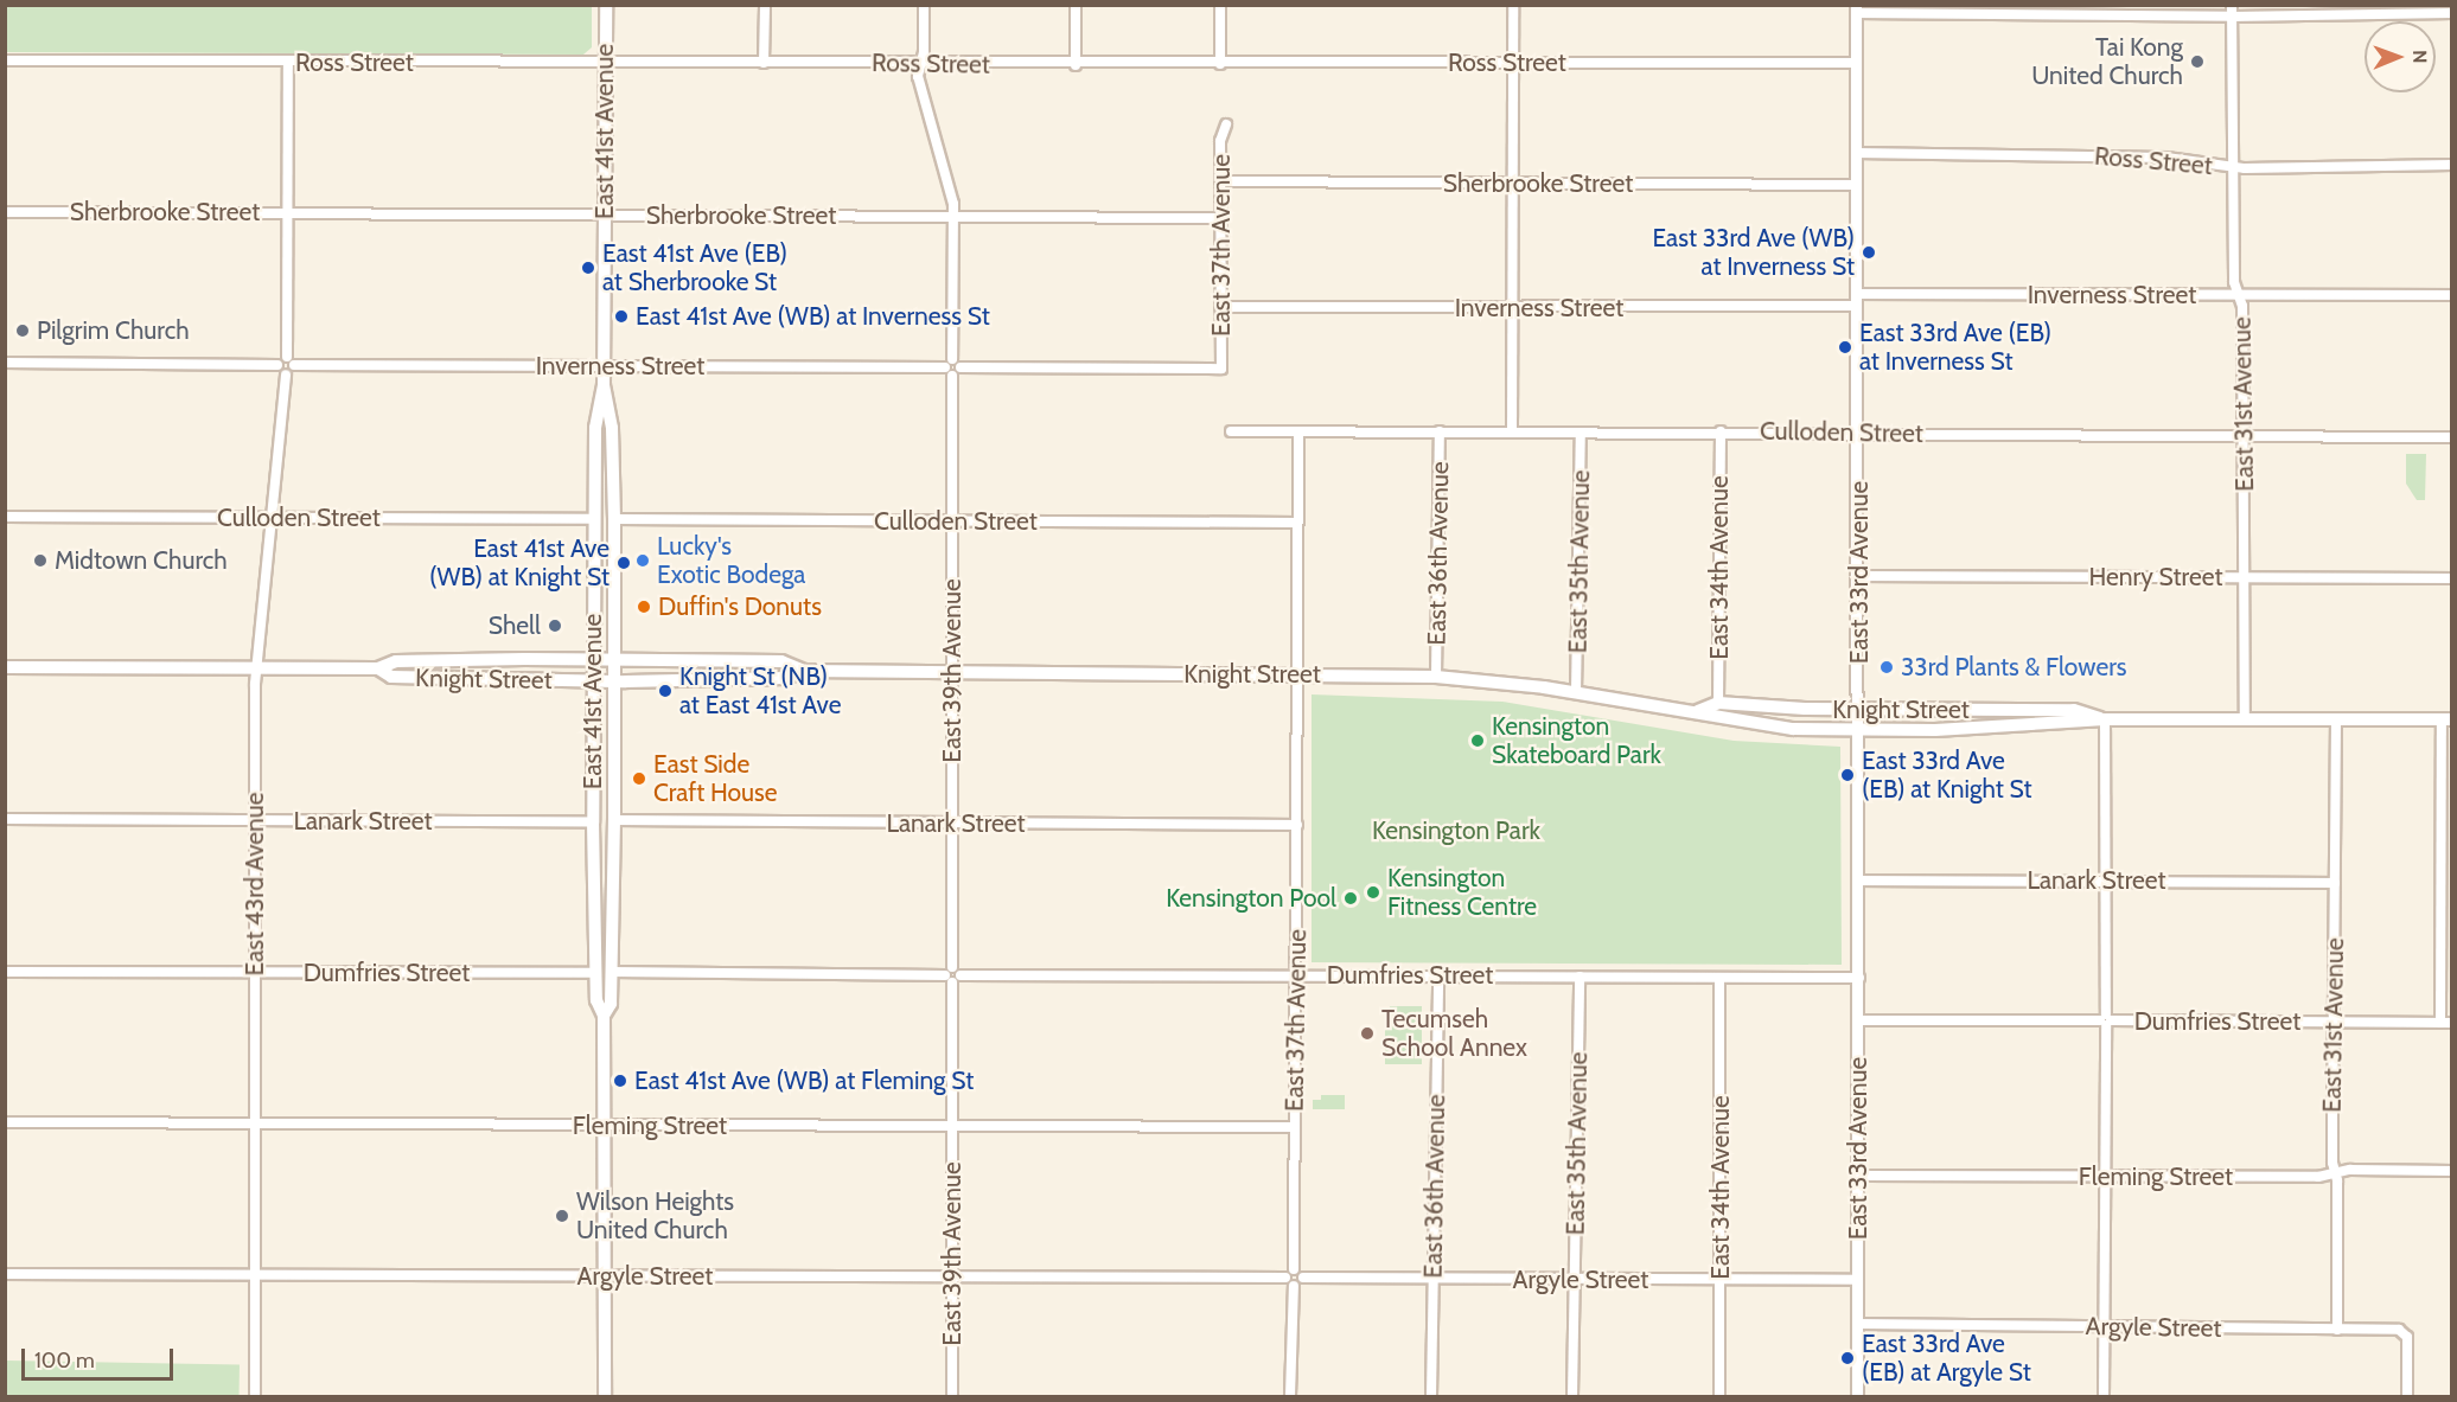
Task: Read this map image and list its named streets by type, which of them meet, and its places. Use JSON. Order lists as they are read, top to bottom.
{
  "streets": {
    "main road": ["East 41st Avenue", "Knight Street"],
    "street": [
      "Ross Street",
      "Sherbrooke Street",
      "East 37th Avenue",
      "Inverness Street",
      "East 31st Avenue",
      "Culloden Street",
      "East 36th Avenue",
      "East 35th Avenue",
      "East 34th Avenue",
      "East 33rd Avenue",
      "Henry Street",
      "East 39th Avenue",
      "Lanark Street",
      "East 43rd Avenue",
      "Dumfries Street",
      "Fleming Street",
      "Argyle Street"
    ]
  },
  "crossings": [
    ["Ross Street", "East 41st Avenue"],
    ["Ross Street", "East 31st Avenue"],
    ["Ross Street", "East 33rd Avenue"],
    ["East 41st Avenue", "Sherbrooke Street"],
    ["East 41st Avenue", "Inverness Street"],
    ["East 41st Avenue", "Culloden Street"],
    ["East 41st Avenue", "Knight Street"],
    ["East 41st Avenue", "Lanark Street"],
    ["East 41st Avenue", "Dumfries Street"],
    ["East 41st Avenue", "Fleming Street"],
    ["East 41st Avenue", "Argyle Street"],
    ["Sherbrooke Street", "East 37th Avenue"],
    ["Sherbrooke Street", "East 33rd Avenue"],
    ["East 37th Avenue", "Inverness Street"],
    ["East 37th Avenue", "Culloden Street"],
    ["East 37th Avenue", "Knight Street"],
    ["East 37th Avenue", "Lanark Street"],
    ["East 37th Avenue", "Dumfries Street"],
    ["East 37th Avenue", "Fleming Street"],
    ["Inverness Street", "East 31st Avenue"],
    ["Inverness Street", "East 33rd Avenue"],
    ["Inverness Street", "East 39th Avenue"],
    ["East 31st Avenue", "Culloden Street"],
    ["East 31st Avenue", "Henry Street"],
    ["East 31st Avenue", "Knight Street"],
    ["East 31st Avenue", "Lanark Street"],
    ["East 31st Avenue", "Dumfries Street"],
    ["East 31st Avenue", "Fleming Street"],
    ["East 31st Avenue", "Argyle Street"],
    ["Culloden Street", "East 36th Avenue"],
    ["Culloden Street", "East 35th Avenue"],
    ["Culloden Street", "East 34th Avenue"],
    ["Culloden Street", "East 33rd Avenue"],
    ["Culloden Street", "East 39th Avenue"],
    ["Culloden Street", "East 43rd Avenue"],
    ["East 36th Avenue", "Knight Street"],
    ["East 36th Avenue", "Dumfries Street"],
    ["East 36th Avenue", "Argyle Street"],
    ["East 35th Avenue", "Knight Street"],
    ["East 35th Avenue", "Dumfries Street"],
    ["East 35th Avenue", "Argyle Street"],
    ["East 34th Avenue", "Knight Street"],
    ["East 34th Avenue", "Dumfries Street"],
    ["East 34th Avenue", "Argyle Street"],
    ["East 33rd Avenue", "Henry Street"],
    ["East 33rd Avenue", "Knight Street"],
    ["East 33rd Avenue", "Lanark Street"],
    ["East 33rd Avenue", "Dumfries Street"],
    ["East 33rd Avenue", "Fleming Street"],
    ["East 33rd Avenue", "Argyle Street"],
    ["East 39th Avenue", "Knight Street"],
    ["East 39th Avenue", "Lanark Street"],
    ["East 39th Avenue", "Dumfries Street"],
    ["East 39th Avenue", "Fleming Street"],
    ["East 39th Avenue", "Argyle Street"],
    ["Knight Street", "East 43rd Avenue"],
    ["Lanark Street", "East 43rd Avenue"],
    ["East 43rd Avenue", "Dumfries Street"],
    ["East 43rd Avenue", "Fleming Street"],
    ["East 43rd Avenue", "Argyle Street"]
  ],
  "parks": ["Kensington Park"],
  "places": [
    "Tai Kong United Church",
    "East 33rd Ave (WB) at Inverness St",
    "East 41st Ave (EB) at Sherbrooke St",
    "East 41st Ave (WB) at Inverness St",
    "Pilgrim Church",
    "East 33rd Ave (EB) at Inverness St",
    "Midtown Church",
    "Lucky's Exotic Bodega",
    "East 41st Ave (WB) at Knight St",
    "Duffin's Donuts",
    "Shell",
    "33rd Plants & Flowers",
    "Knight St (NB) at East 41st Ave",
    "Kensington Skateboard Park",
    "East 33rd Ave (EB) at Knight St",
    "East Side Craft House",
    "Kensington Fitness Centre",
    "Kensington Pool",
    "Tecumseh School Annex",
    "East 41st Ave (WB) at Fleming St",
    "Wilson Heights United Church",
    "East 33rd Ave (EB) at Argyle St"
  ],
  "scale_bar": "100 m",
  "north": "right"
}
